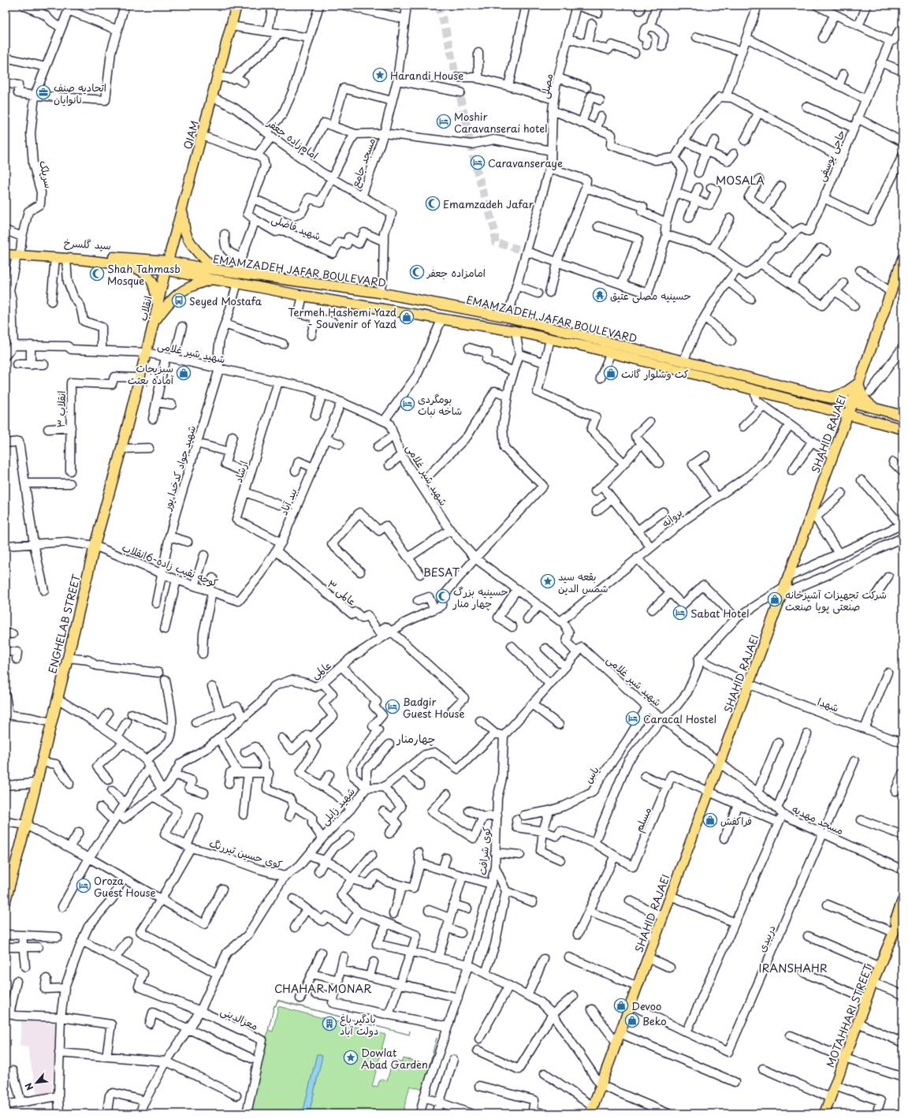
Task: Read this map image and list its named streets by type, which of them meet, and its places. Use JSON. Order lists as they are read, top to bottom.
{
  "streets": {
    "main road": [
      "QIAM",
      "سید گلسرخ",
      "EMAMZADEH JAFAR BOULEVARD",
      "انقلاب",
      "SHAHID RAJAEI",
      "ENGHELAB STREET",
      "MOTAHHARI STREET"
    ],
    "street": [
      "مصلی",
      "امام‌زاده جعفر",
      "حاجی یوسفی",
      "مسجد جامع",
      "سرپلک",
      "شهید فاضلی",
      "شهید شیر غلامی",
      "انقلاب ۳",
      "شهید جواد کدخدا پور",
      "ارشاد",
      "بید آباد",
      "پروانه",
      "کوچه نقیب زاده-6انقلاب",
      "عالمی ۳",
      "عالمی",
      "شهدا",
      "یاس",
      "شهید زابلی",
      "مسلم",
      "مسجد مهدیه",
      "کوی شرافت",
      "کوی حسین تیررنگ",
      "دربیدی",
      "معزالدینی"
    ]
  },
  "crossings": [
    ["مصلی", "EMAMZADEH JAFAR BOULEVARD"],
    ["QIAM", "امام‌زاده جعفر"],
    ["QIAM", "سید گلسرخ"],
    ["QIAM", "EMAMZADEH JAFAR BOULEVARD"],
    ["QIAM", "انقلاب"],
    ["امام‌زاده جعفر", "مسجد جامع"],
    ["مسجد جامع", "شهید فاضلی"],
    ["مسجد جامع", "EMAMZADEH JAFAR BOULEVARD"],
    ["سرپلک", "سید گلسرخ"],
    ["سید گلسرخ", "EMAMZADEH JAFAR BOULEVARD"],
    ["سید گلسرخ", "انقلاب"],
    ["EMAMZADEH JAFAR BOULEVARD", "انقلاب"],
    ["EMAMZADEH JAFAR BOULEVARD", "SHAHID RAJAEI"],
    ["EMAMZADEH JAFAR BOULEVARD", "شهید جواد کدخدا پور"],
    ["انقلاب", "شهید شیر غلامی"],
    ["انقلاب", "ENGHELAB STREET"],
    ["شهید شیر غلامی", "SHAHID RAJAEI"],
    ["شهید شیر غلامی", "شهید جواد کدخدا پور"],
    ["شهید شیر غلامی", "ارشاد"],
    ["شهید شیر غلامی", "بید آباد"],
    ["شهید شیر غلامی", "پروانه"],
    ["شهید شیر غلامی", "ENGHELAB STREET"],
    ["شهید شیر غلامی", "عالمی"],
    ["شهید شیر غلامی", "یاس"],
    ["شهید شیر غلامی", "مسجد مهدیه"],
    ["انقلاب ۳", "ENGHELAB STREET"],
    ["SHAHID RAJAEI", "شهدا"],
    ["SHAHID RAJAEI", "مسلم"],
    ["SHAHID RAJAEI", "مسجد مهدیه"],
    ["شهید جواد کدخدا پور", "کوچه نقیب زاده-6انقلاب"],
    ["ارشاد", "بید آباد"],
    ["بید آباد", "کوچه نقیب زاده-6انقلاب"],
    ["بید آباد", "عالمی ۳"],
    ["کوچه نقیب زاده-6انقلاب", "ENGHELAB STREET"],
    ["عالمی ۳", "عالمی"],
    ["شهید زابلی", "کوی حسین تیررنگ"],
    ["مسجد مهدیه", "دربیدی"],
    ["کوی حسین تیررنگ", "معزالدینی"]
  ],
  "districts": [
    "MOSALA",
    "BESAT",
    "چهارمنار",
    "IRANSHAHR",
    "CHAHAR MONAR"
  ],
  "places": {
    "place": ["Harandi House", "بقعه سید شمس الدین", "Dowlat Abad Garden"],
    "office": ["اتحادیه صنف نانوایان"],
    "hotel": [
      "Moshir Caravanserai hotel",
      "Caravanseraye",
      "بومگردی شاخه نبات",
      "Sabat Hotel",
      "Badgir Guest House",
      "Caracal Hostel",
      "Oroza Guest House"
    ],
    "mosque": [
      "Emamzadeh Jafar",
      "امامزاده جعفر",
      "Shah Tahmasb Mosque",
      "حسینیه بزرگ چهار منار"
    ],
    "temple": ["حسینیه مصلی عتیق"],
    "bus stop": ["Seyed Mostafa"],
    "shop": [
      "Termeh Hashemi Yazd - Souvenir of Yazd",
      "سبزیجات آماده بعثت",
      "کت وشلوار گانت",
      "شرکت تجهیزات آشپزخانه صنعتی پویا صنعت",
      "فراکفش",
      "Devoo",
      "Beko"
    ],
    "building": ["بادگیر باغ دولت آباد"]
  },
  "north": "bottom left"
}
